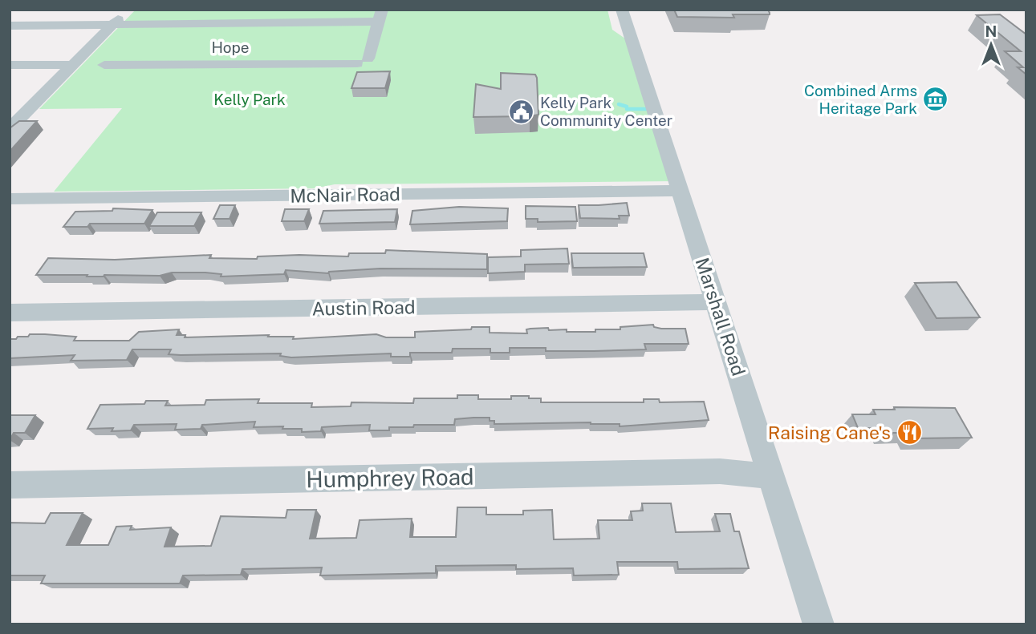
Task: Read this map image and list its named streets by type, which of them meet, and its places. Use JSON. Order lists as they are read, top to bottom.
{
  "streets": {
    "street": [
      "Hope",
      "McNair Road",
      "Austin Road",
      "Marshall Road",
      "Humphrey Road"
    ]
  },
  "crossings": [
    ["McNair Road", "Marshall Road"],
    ["Austin Road", "Marshall Road"],
    ["Marshall Road", "Humphrey Road"]
  ],
  "parks": ["Kelly Park"],
  "places": {
    "museum": ["Combined Arms Heritage Park"],
    "public building": ["Kelly Park Community Center"],
    "restaurant": ["Raising Cane's"]
  },
  "north": "top"
}
